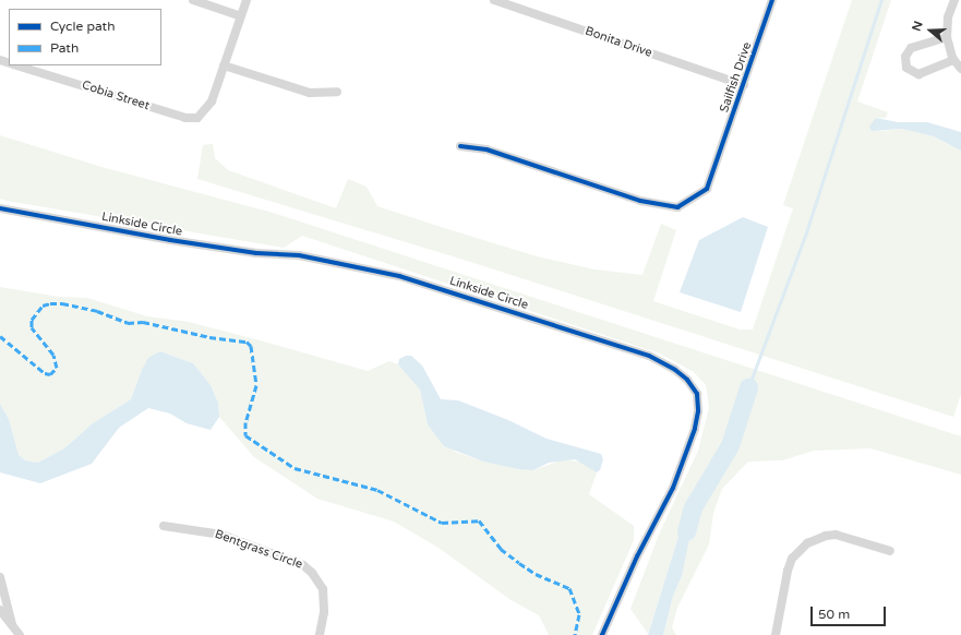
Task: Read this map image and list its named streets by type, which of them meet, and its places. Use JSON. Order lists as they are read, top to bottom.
{
  "streets": {
    "street": [
      "Bonita Drive",
      "Sailfish Drive",
      "Cobia Street",
      "Linkside Circle",
      "Bentgrass Circle"
    ]
  },
  "crossings": [
    ["Bonita Drive", "Sailfish Drive"]
  ],
  "legend": ["Cycle path", "Path"],
  "scale_bar": "50 m",
  "north": "left"
}
